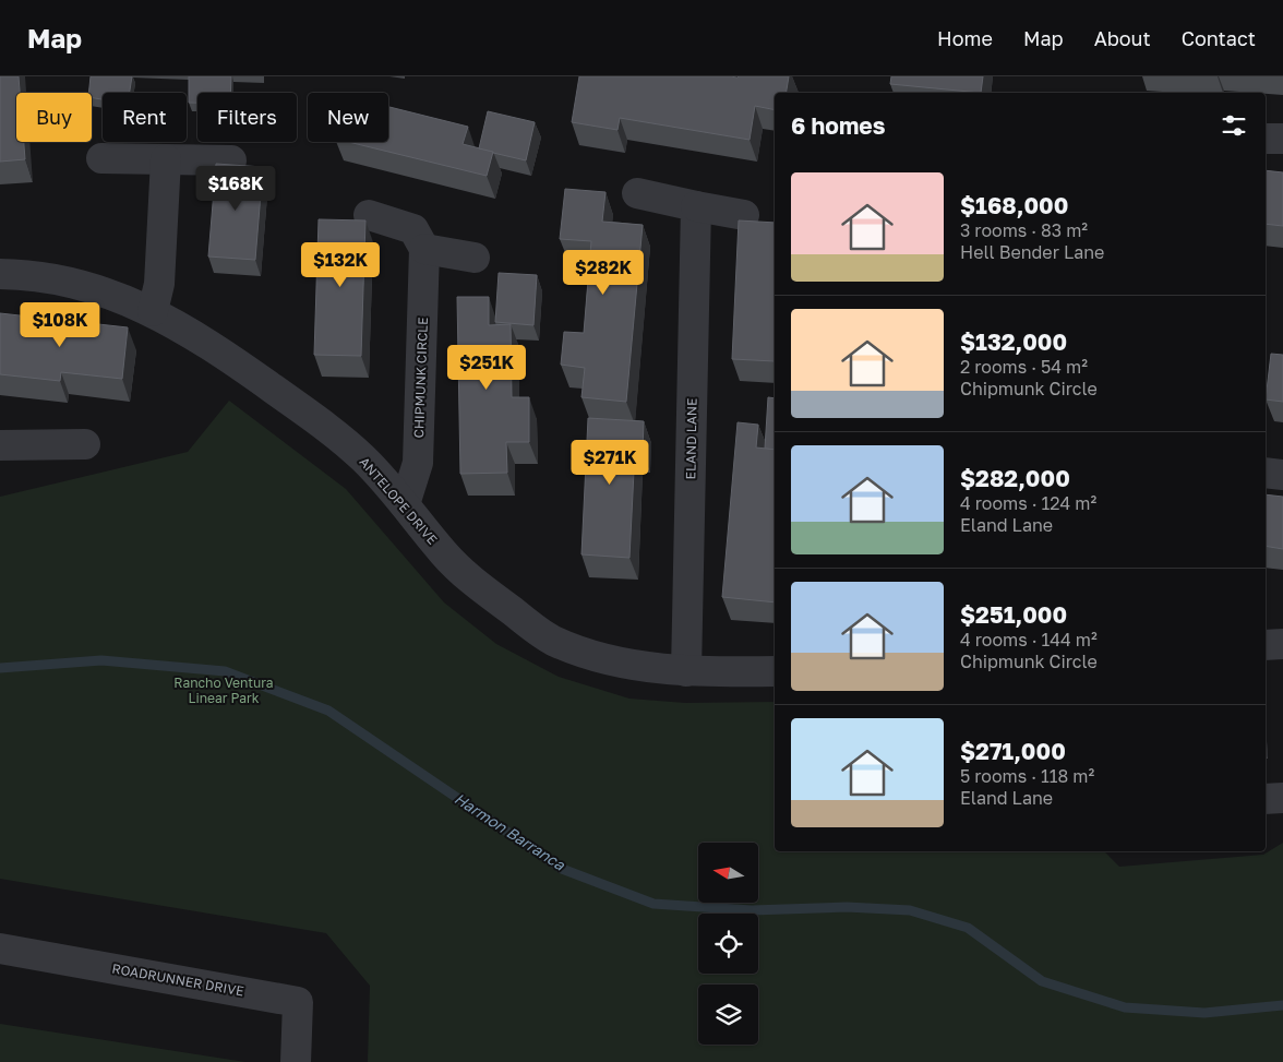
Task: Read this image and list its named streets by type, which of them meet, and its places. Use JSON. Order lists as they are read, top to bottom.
{
  "streets": {
    "street": [
      "CHIPMUNK CIRCLE",
      "ELAND LANE",
      "ANTELOPE DRIVE",
      "ROADRUNNER DRIVE"
    ]
  },
  "crossings": [
    ["CHIPMUNK CIRCLE", "ANTELOPE DRIVE"],
    ["ELAND LANE", "ANTELOPE DRIVE"]
  ],
  "water": ["Harmon Barranca"],
  "parks": ["Rancho Ventura Linear Park"],
  "north": "left",
  "page": {
    "header": "Map",
    "nav": [
      "Home",
      "Map",
      "About",
      "Contact"
    ],
    "chip": [
      "Buy",
      "Rent",
      "Filters",
      "New"
    ],
    "heading": "6 homes",
    "list": [
      {
        "name": "$168,000",
        "note": "3 rooms · 83 m² · Hell Bender Lane"
      },
      {
        "name": "$132,000",
        "note": "2 rooms · 54 m² · Chipmunk Circle"
      },
      {
        "name": "$282,000",
        "note": "4 rooms · 124 m² · Eland Lane"
      },
      {
        "name": "$251,000",
        "note": "4 rooms · 144 m² · Chipmunk Circle"
      },
      {
        "name": "$271,000",
        "note": "5 rooms · 118 m² · Eland Lane"
      }
    ],
    "price": [
      "$168K",
      "$132K",
      "$282K",
      "$108K",
      "$251K",
      "$271K"
    ]
  }
}
